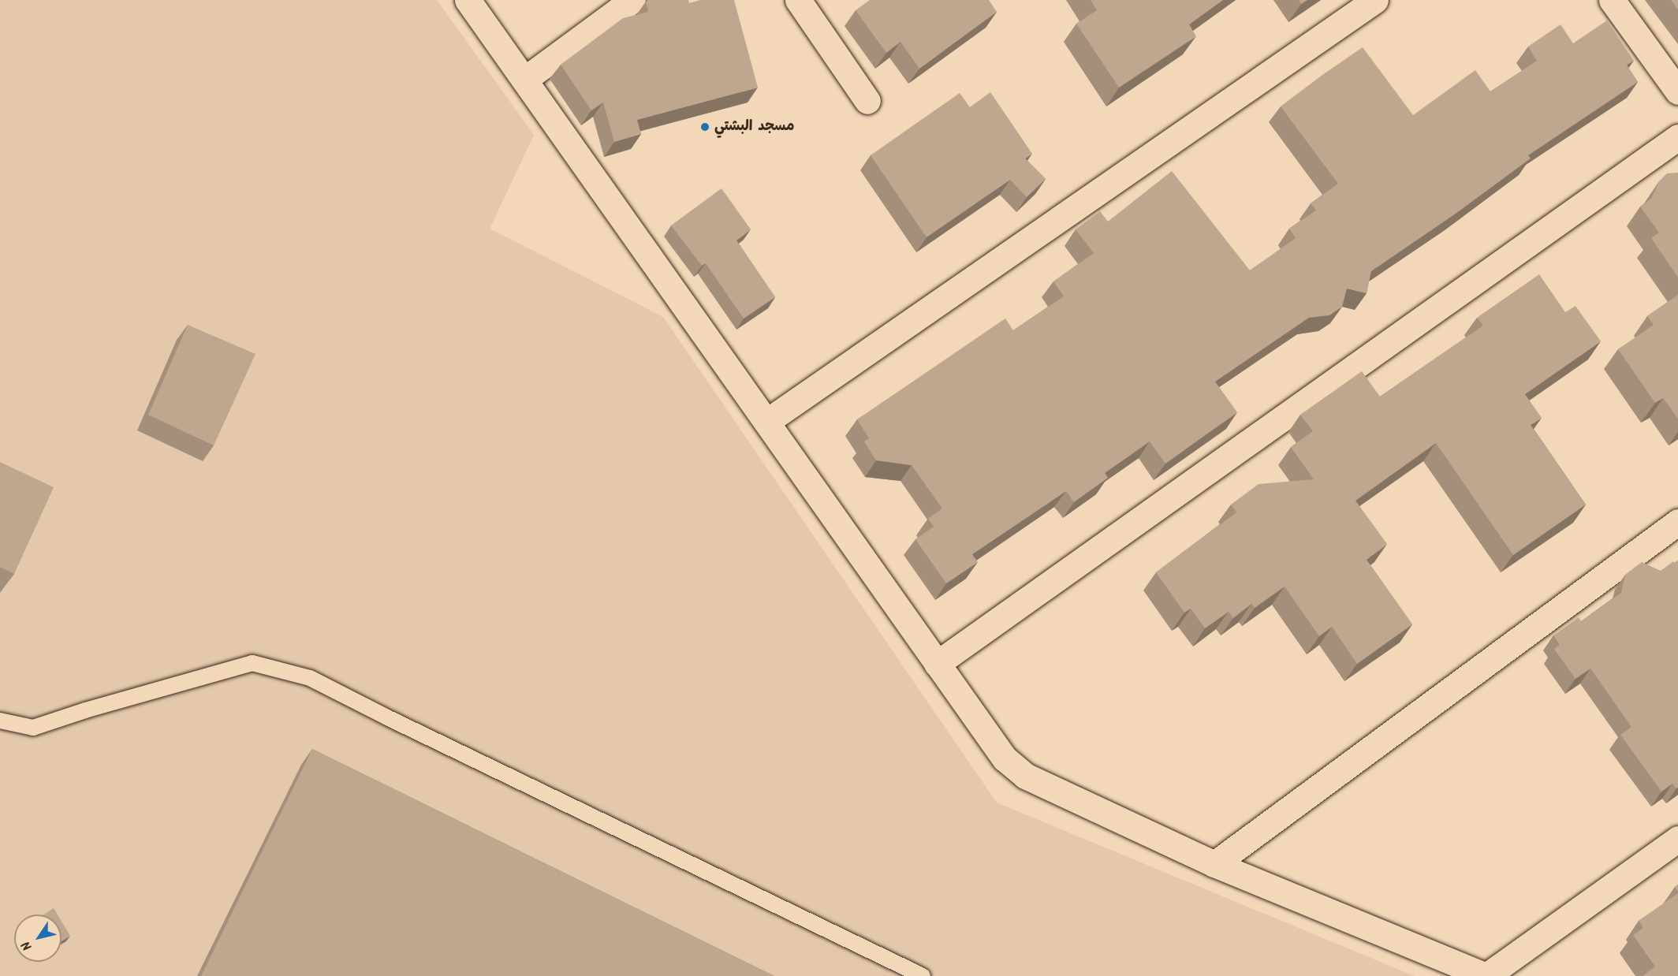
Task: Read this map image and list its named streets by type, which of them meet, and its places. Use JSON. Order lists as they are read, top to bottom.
{
  "places": ["مسجد البشتي"],
  "north": "bottom left"
}
